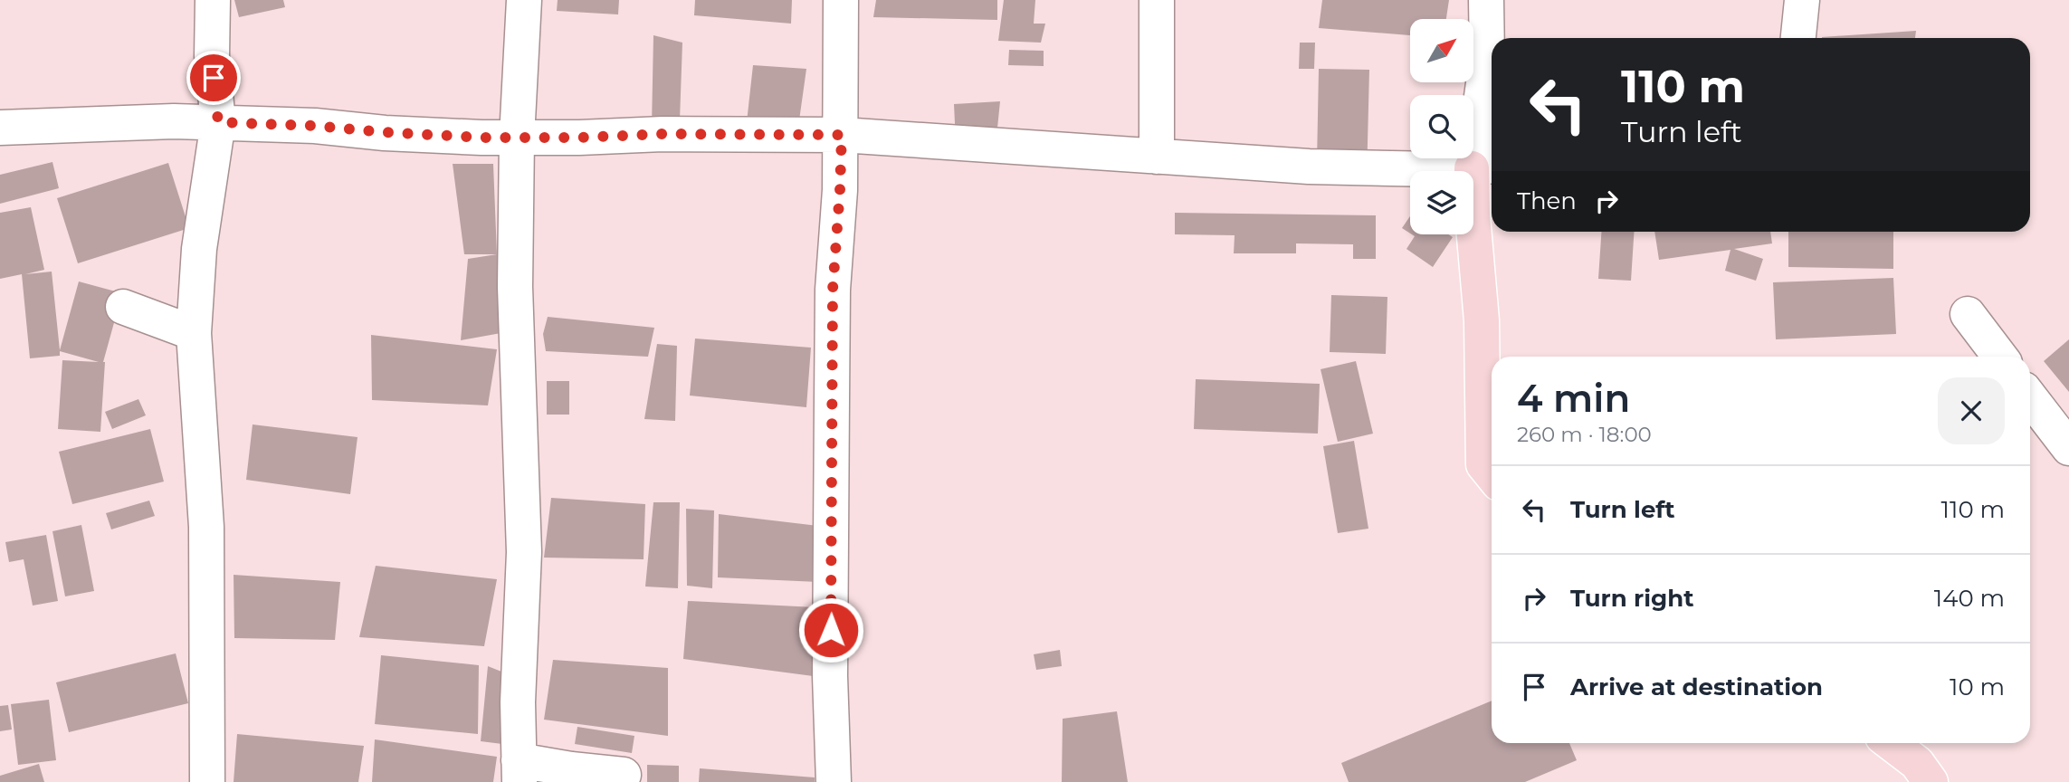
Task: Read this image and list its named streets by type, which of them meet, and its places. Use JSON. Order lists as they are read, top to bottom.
{
  "north": "top right",
  "page": {
    "turn": ["110 m", "Turn left"],
    "then": "Then",
    "heading": ["4 min", "260 m · 18:00"],
    "list": [
      {
        "name": "Turn left",
        "value": "110 m"
      },
      {
        "name": "Turn right",
        "value": "140 m"
      },
      {
        "name": "Arrive at destination",
        "value": "10 m"
      }
    ]
  }
}
